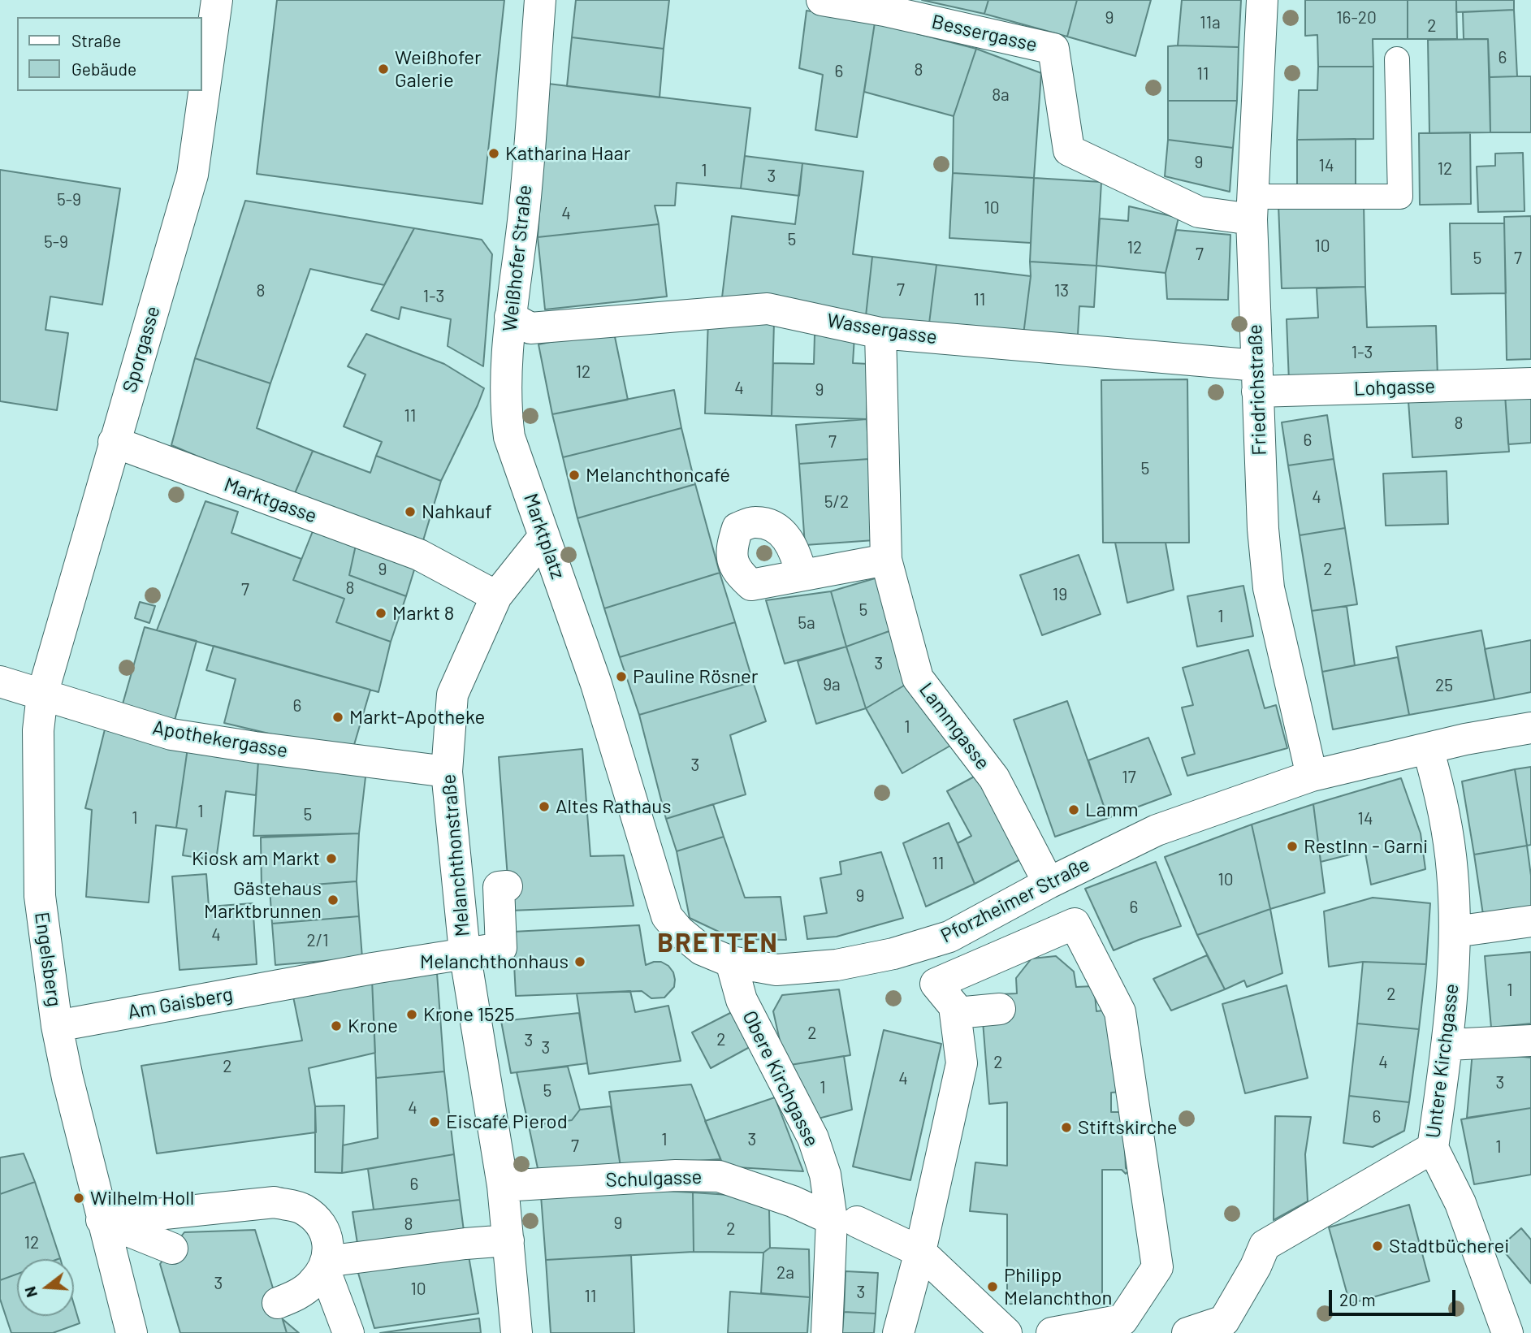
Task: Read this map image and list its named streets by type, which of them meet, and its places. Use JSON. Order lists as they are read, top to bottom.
{
  "streets": {
    "street": [
      "Bessergasse",
      "Weißhofer Straße",
      "Wassergasse",
      "Sporgasse",
      "Lohgasse",
      "Friedrichstraße",
      "Marktgasse",
      "Marktplatz",
      "Lammgasse",
      "Apothekergasse",
      "Melanchthonstraße",
      "Pforzheimer Straße",
      "Engelsberg",
      "Am Gaisberg",
      "Untere Kirchgasse",
      "Obere Kirchgasse",
      "Schulgasse"
    ]
  },
  "crossings": [
    ["Bessergasse", "Friedrichstraße"],
    ["Weißhofer Straße", "Wassergasse"],
    ["Weißhofer Straße", "Marktplatz"],
    ["Wassergasse", "Lohgasse"],
    ["Wassergasse", "Friedrichstraße"],
    ["Wassergasse", "Lammgasse"],
    ["Sporgasse", "Marktgasse"],
    ["Sporgasse", "Apothekergasse"],
    ["Sporgasse", "Engelsberg"],
    ["Lohgasse", "Friedrichstraße"],
    ["Friedrichstraße", "Pforzheimer Straße"],
    ["Marktgasse", "Melanchthonstraße"],
    ["Marktplatz", "Melanchthonstraße"],
    ["Marktplatz", "Pforzheimer Straße"],
    ["Lammgasse", "Pforzheimer Straße"],
    ["Apothekergasse", "Melanchthonstraße"],
    ["Apothekergasse", "Engelsberg"],
    ["Melanchthonstraße", "Am Gaisberg"],
    ["Melanchthonstraße", "Schulgasse"],
    ["Pforzheimer Straße", "Untere Kirchgasse"],
    ["Pforzheimer Straße", "Obere Kirchgasse"],
    ["Engelsberg", "Am Gaisberg"],
    ["Obere Kirchgasse", "Schulgasse"]
  ],
  "districts": ["BRETTEN"],
  "places": [
    "Weißhofer Galerie",
    "Katharina Haar",
    "Melanchthoncafé",
    "Nahkauf",
    "Markt 8",
    "Pauline Rösner",
    "Markt-Apotheke",
    "Altes Rathaus",
    "Lamm",
    "RestInn - Garni",
    "Kiosk am Markt",
    "Gästehaus Marktbrunnen",
    "Melanchthonhaus",
    "Krone 1525",
    "Krone",
    "Eiscafé Pierod",
    "Stiftskirche",
    "Wilhelm Holl",
    "Stadtbücherei",
    "Philipp Melanchthon"
  ],
  "house_numbers": [
    "9",
    "16-20",
    "11a",
    "2",
    "6",
    "8",
    "6",
    "11",
    "8a",
    "9",
    "14",
    "12",
    "1",
    "3",
    "5-9",
    "10",
    "4",
    "5",
    "5-9",
    "10",
    "12",
    "7",
    "5",
    "7",
    "7",
    "8",
    "13",
    "1-3",
    "11",
    "1-3",
    "12",
    "4",
    "9",
    "11",
    "8",
    "6",
    "7",
    "5",
    "4",
    "5/2",
    "9",
    "2",
    "8",
    "7",
    "19",
    "5",
    "1",
    "5a",
    "3",
    "9a",
    "25",
    "6",
    "1",
    "3",
    "17",
    "1",
    "5",
    "1",
    "14",
    "11",
    "10",
    "9",
    "6",
    "4",
    "2/1",
    "1",
    "2",
    "2",
    "2",
    "3",
    "3",
    "2",
    "4",
    "2",
    "4",
    "3",
    "1",
    "5",
    "4",
    "6",
    "1",
    "3",
    "7",
    "1",
    "6",
    "9",
    "8",
    "2",
    "12",
    "2a",
    "3",
    "10",
    "3",
    "11"
  ],
  "legend": ["Straße", "Gebäude"],
  "scale_bar": "20 m",
  "north": "left"
}
